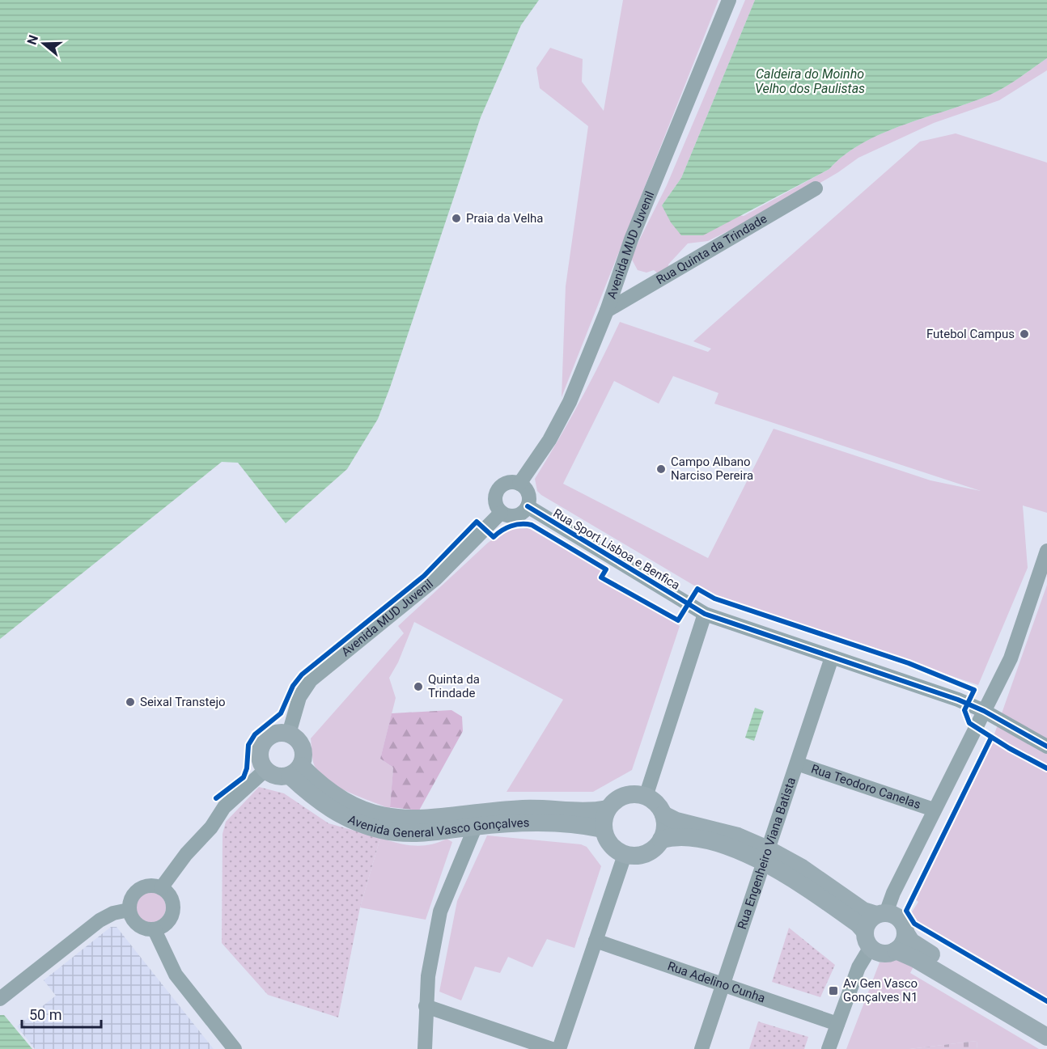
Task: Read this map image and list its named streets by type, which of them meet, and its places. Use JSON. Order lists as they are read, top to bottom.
{
  "streets": {
    "main road": ["Avenida General Vasco Gonçalves"],
    "street": [
      "Avenida MUD Juvenil",
      "Rua Quinta da Trindade",
      "Rua Sport Lisboa e Benfica",
      "Rua Teodoro Canelas",
      "Rua Engenheiro Viana Batista",
      "Rua Adelino Cunha"
    ]
  },
  "crossings": [
    ["Avenida MUD Juvenil", "Rua Quinta da Trindade"],
    ["Avenida MUD Juvenil", "Rua Sport Lisboa e Benfica"],
    ["Avenida MUD Juvenil", "Avenida General Vasco Gonçalves"],
    ["Rua Sport Lisboa e Benfica", "Rua Engenheiro Viana Batista"],
    ["Rua Teodoro Canelas", "Rua Engenheiro Viana Batista"],
    ["Rua Engenheiro Viana Batista", "Rua Adelino Cunha"]
  ],
  "water": ["Caldeira do Moinho Velho dos Paulistas"],
  "places": {
    "other": [
      "Praia da Velha",
      "Futebol Campus",
      "Campo Albano Narciso Pereira",
      "Quinta da Trindade",
      "Seixal Transtejo"
    ],
    "transit": ["Av Gen Vasco Gonçalves N1"]
  },
  "scale_bar": "50 m",
  "north": "left"
}
